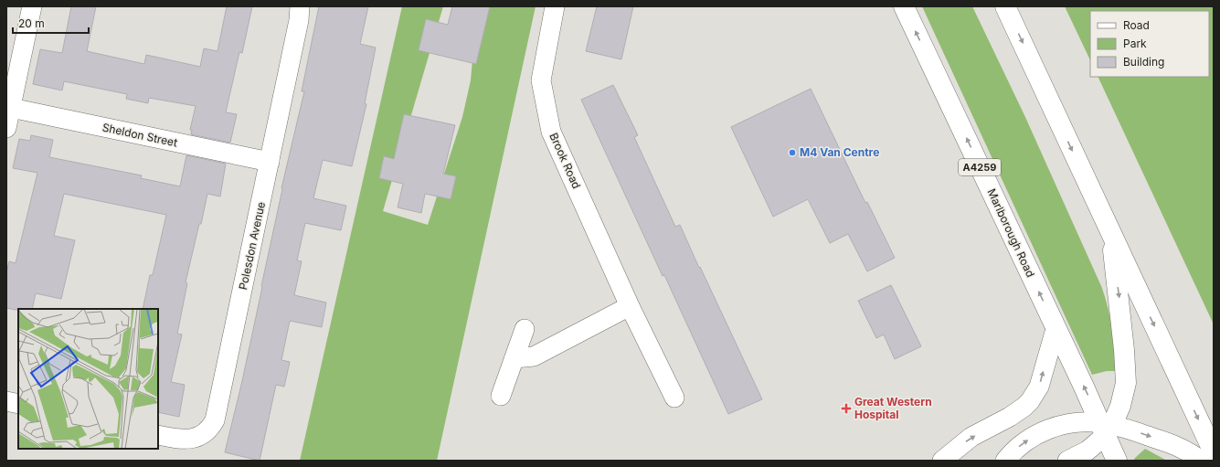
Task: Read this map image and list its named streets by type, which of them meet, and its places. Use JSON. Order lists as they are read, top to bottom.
{
  "streets": {
    "main road": ["A4259", "Marlborough Road"],
    "street": ["Sheldon Street", "Brook Road", "Polesdon Avenue"]
  },
  "crossings": [
    ["Sheldon Street", "Polesdon Avenue"]
  ],
  "places": {
    "other": ["M4 Van Centre"],
    "health": ["Great Western Hospital"]
  },
  "legend": ["Road", "Park", "Building"],
  "scale_bar": "20 m"
}
